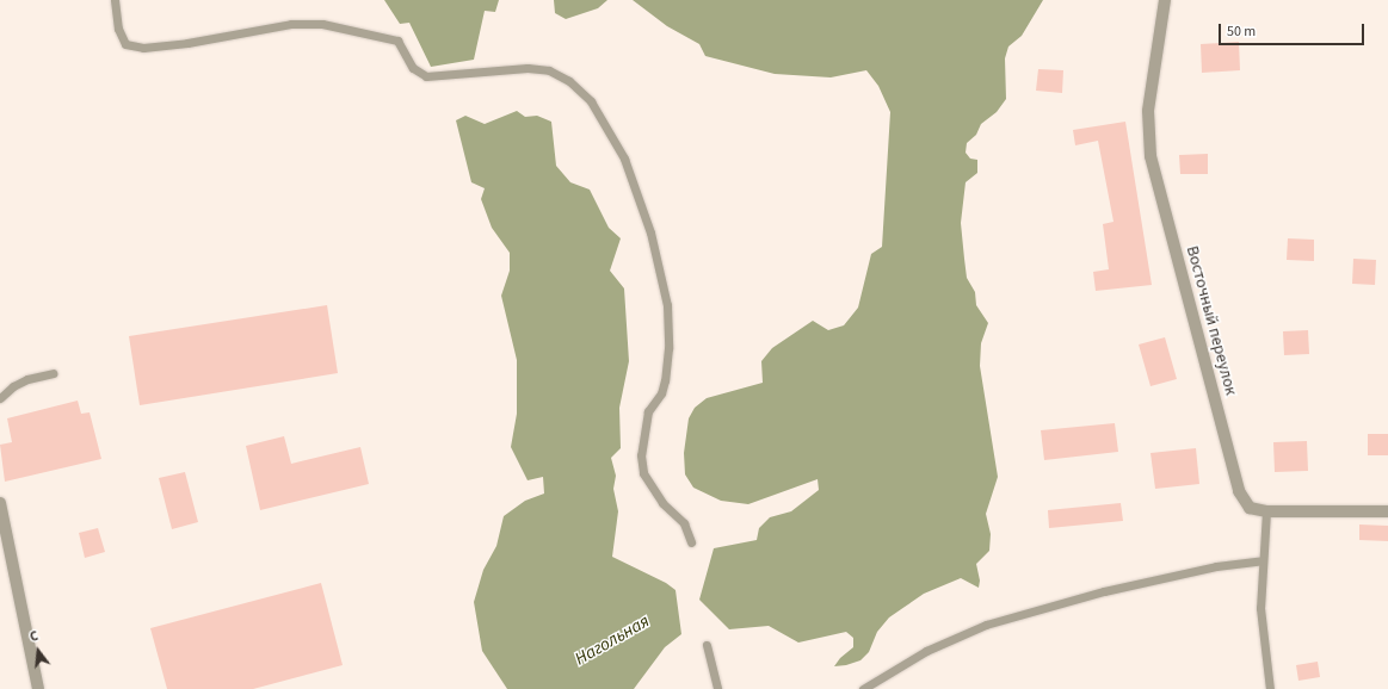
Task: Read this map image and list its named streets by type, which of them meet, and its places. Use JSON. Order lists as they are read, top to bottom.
{
  "streets": {
    "street": ["Восточный переулок"]
  },
  "water": ["Нагольная"],
  "scale_bar": "50 m",
  "north": "top"
}
